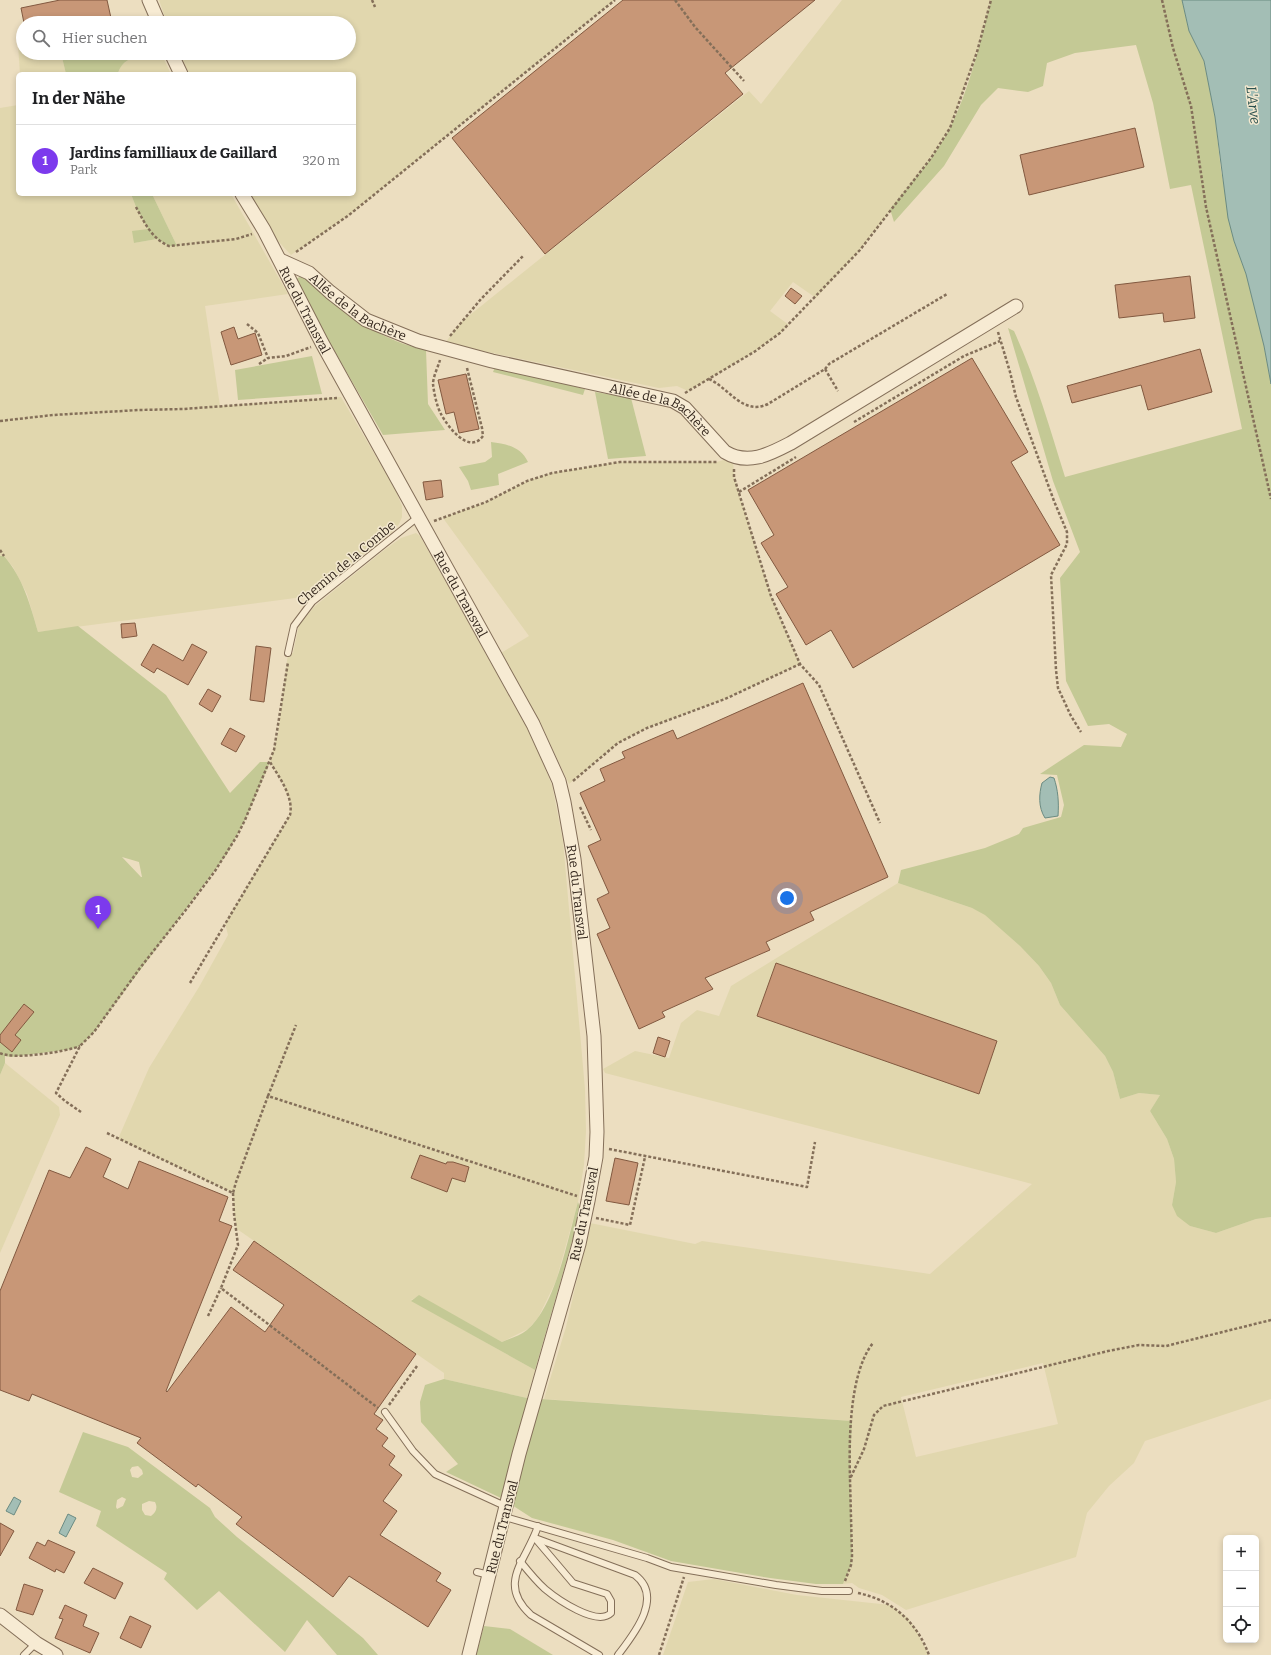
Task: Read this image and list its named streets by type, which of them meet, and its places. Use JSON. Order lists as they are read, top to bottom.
{
  "streets": {
    "street": ["Allée de la Bachère", "Rue du Transval"],
    "lane": ["Chemin de la Combe"]
  },
  "crossings": [
    ["Allée de la Bachère", "Rue du Transval"],
    ["Rue du Transval", "Chemin de la Combe"]
  ],
  "water": ["L'Arve"],
  "page": {
    "search": "Hier suchen",
    "heading": "In der Nähe",
    "list": [
      {
        "mark": "1",
        "name": "Jardins familliaux de Gaillard",
        "note": "Park",
        "value": "320 m"
      }
    ],
    "pins": "1",
    "map_buttons": ["+", "−"]
  }
}
